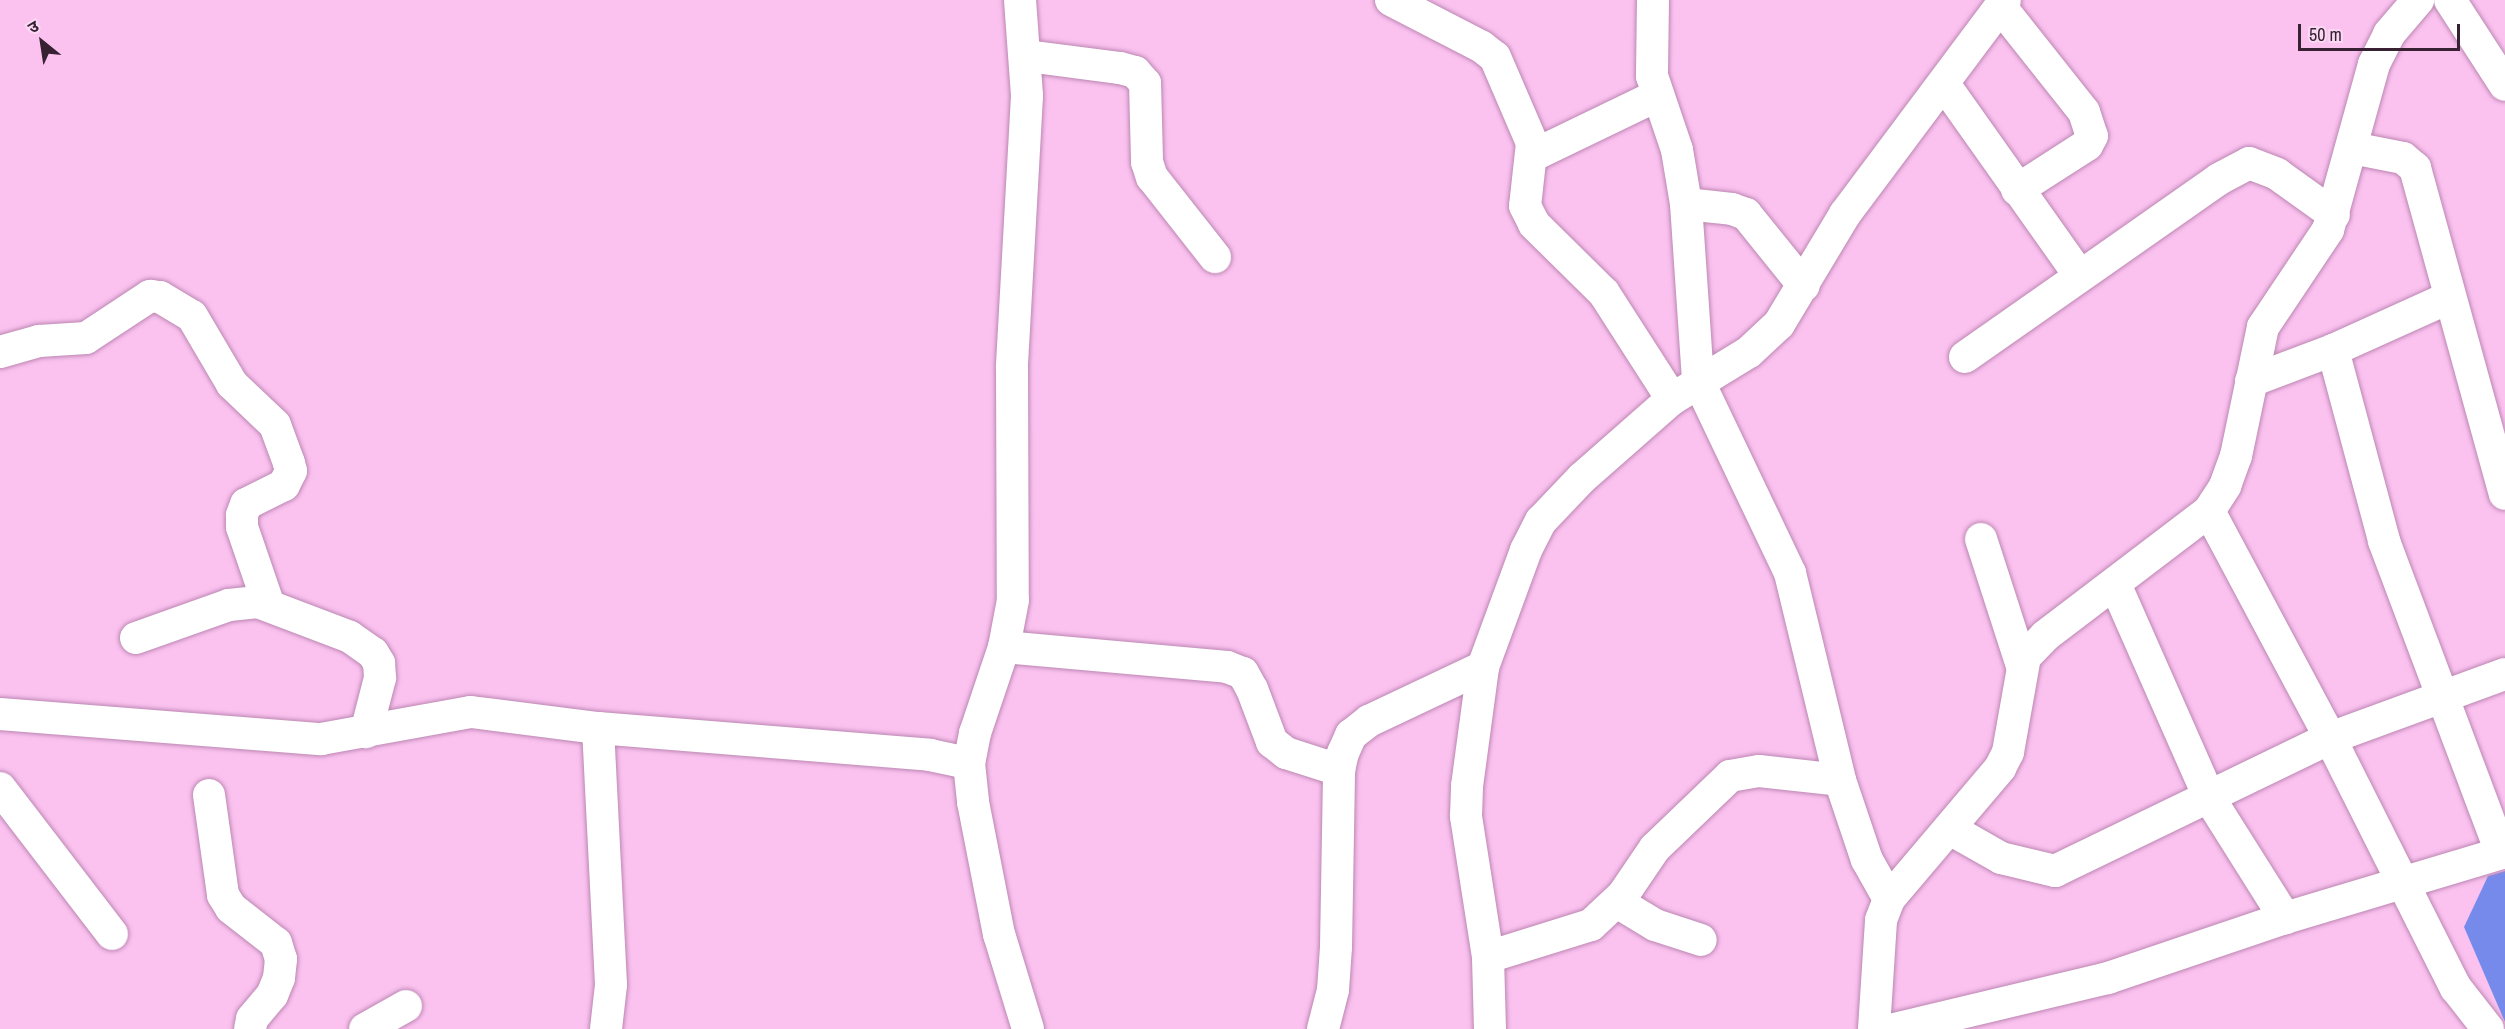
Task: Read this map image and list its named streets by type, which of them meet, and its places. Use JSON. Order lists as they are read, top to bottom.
{
  "scale_bar": "50 m",
  "north": "top left"
}
